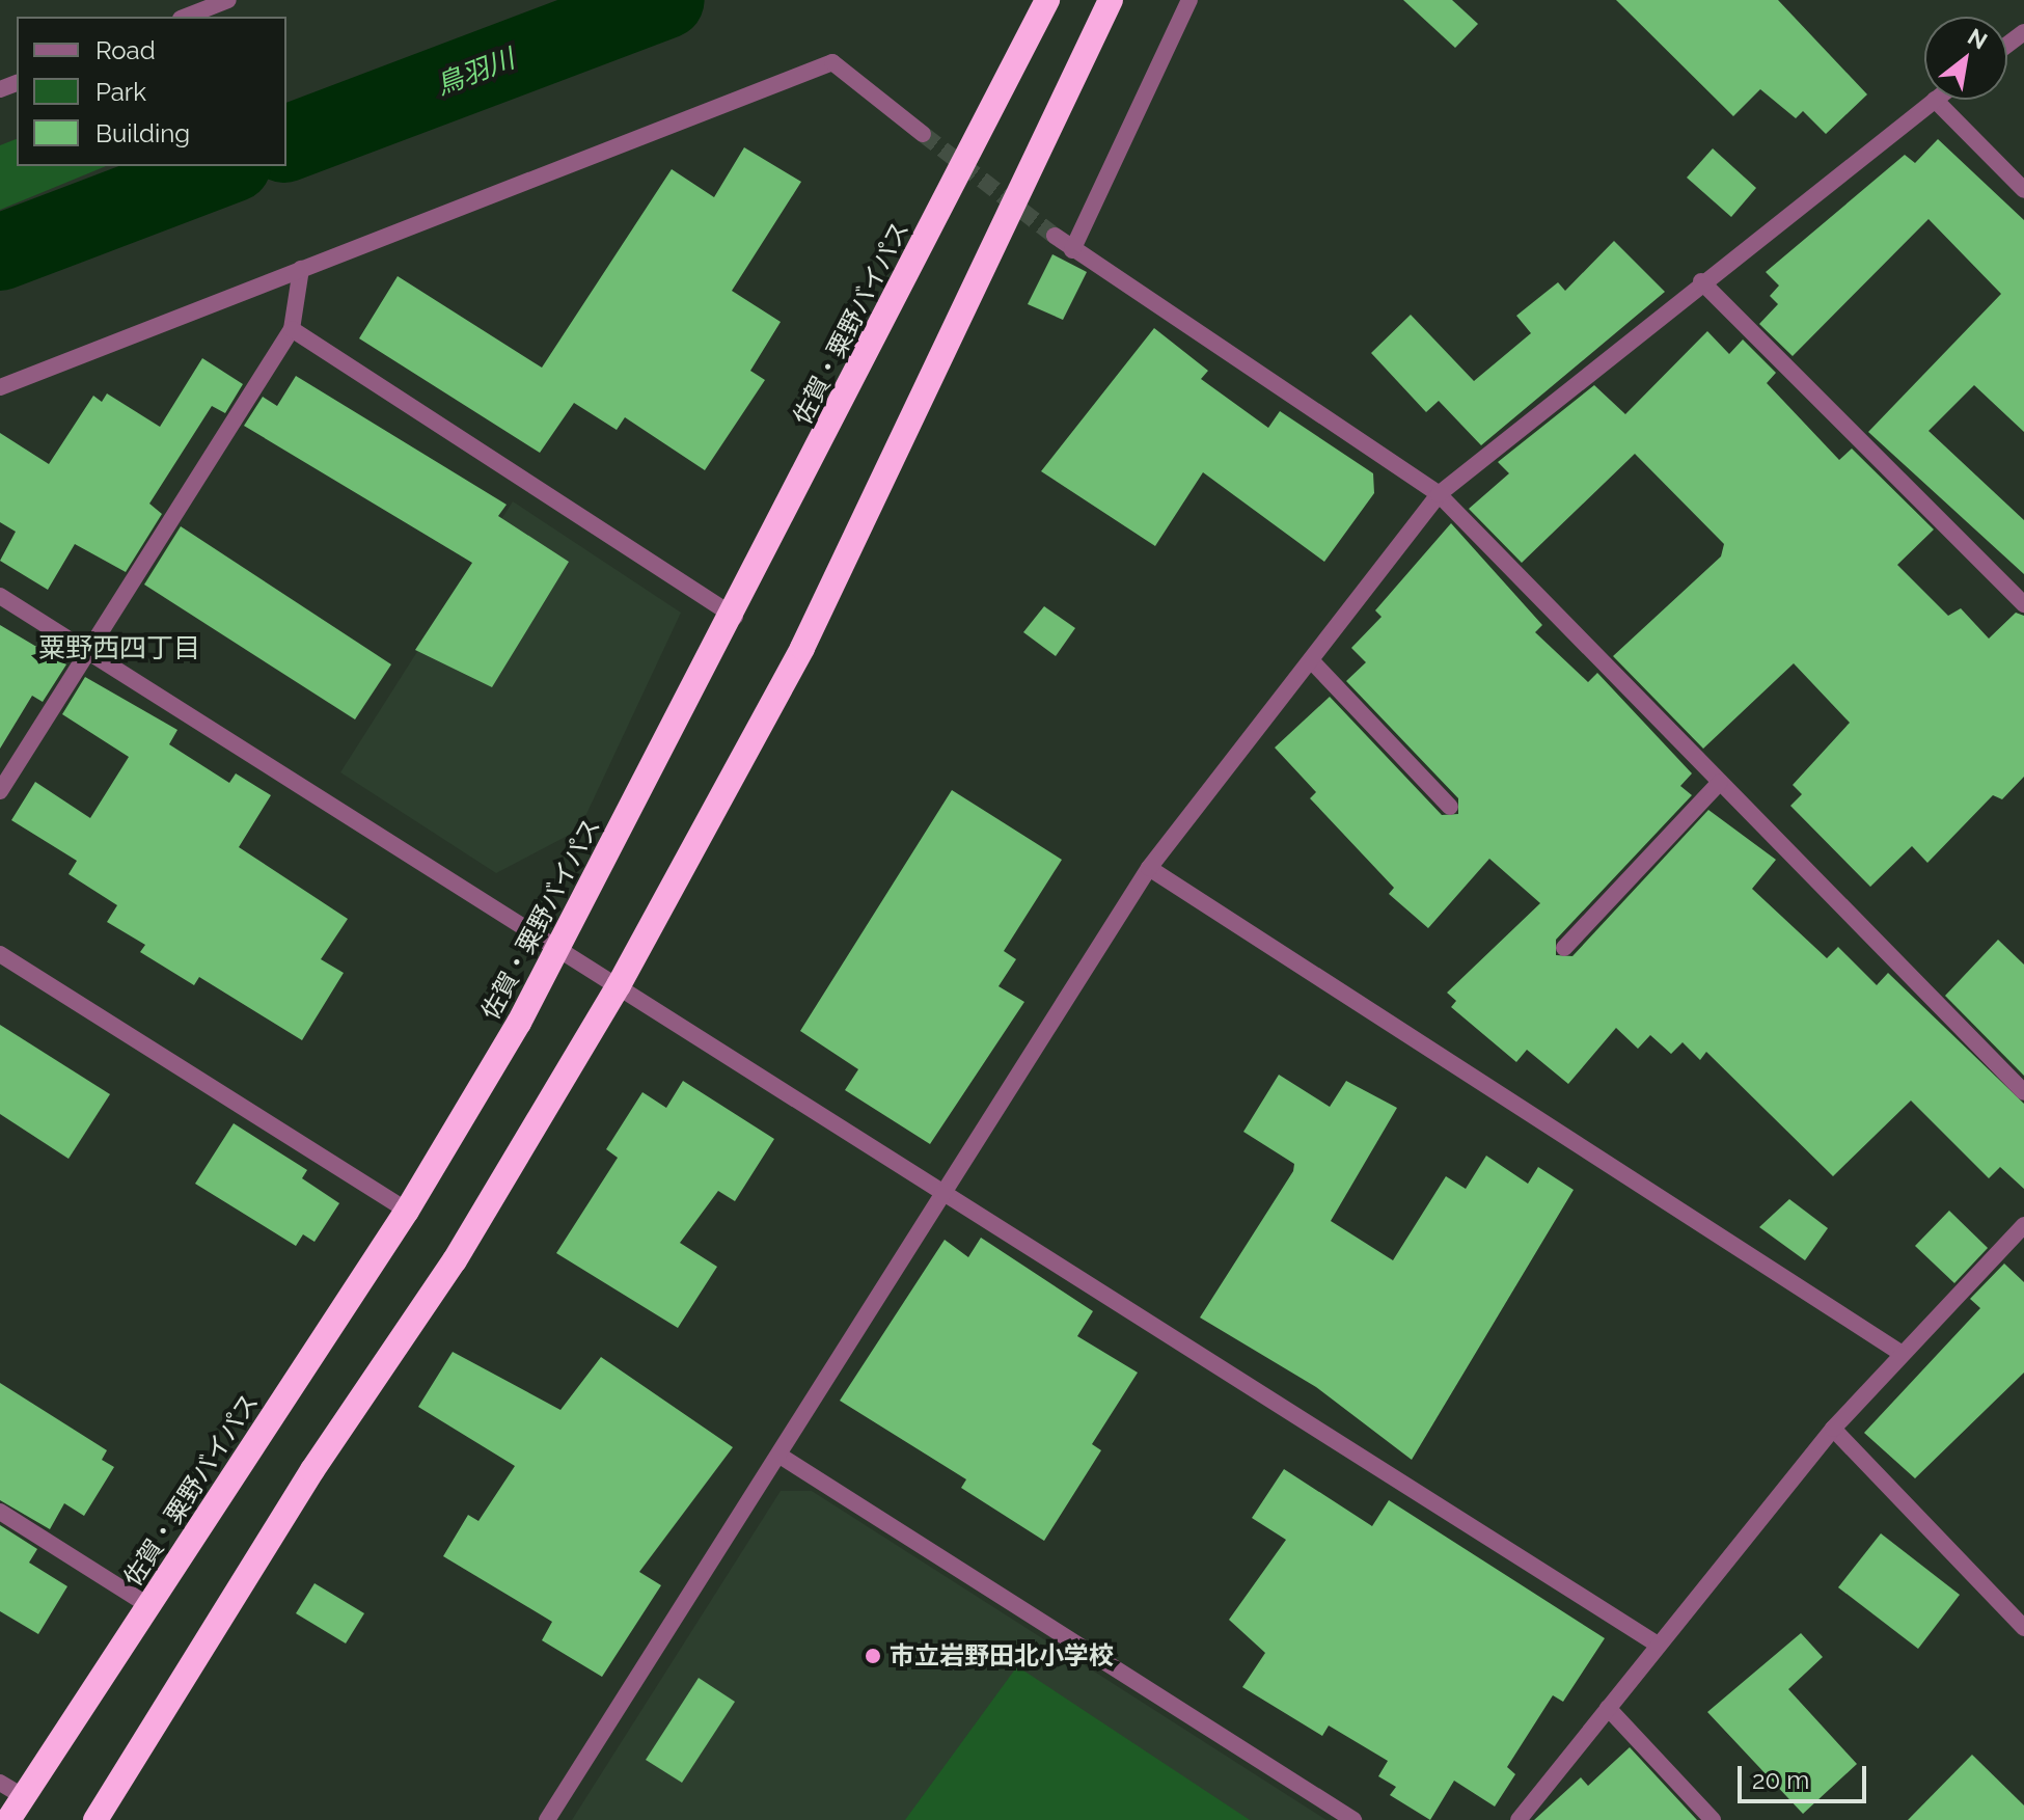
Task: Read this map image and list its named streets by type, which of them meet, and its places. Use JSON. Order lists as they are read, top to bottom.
{
  "streets": {
    "highway": ["佐賀・粟野バイパス"]
  },
  "districts": ["粟野西四丁目"],
  "water": ["鳥羽川"],
  "places": ["市立岩野田北小学校"],
  "legend": ["Road", "Park", "Building"],
  "scale_bar": "20 m",
  "north": "top right"
}
